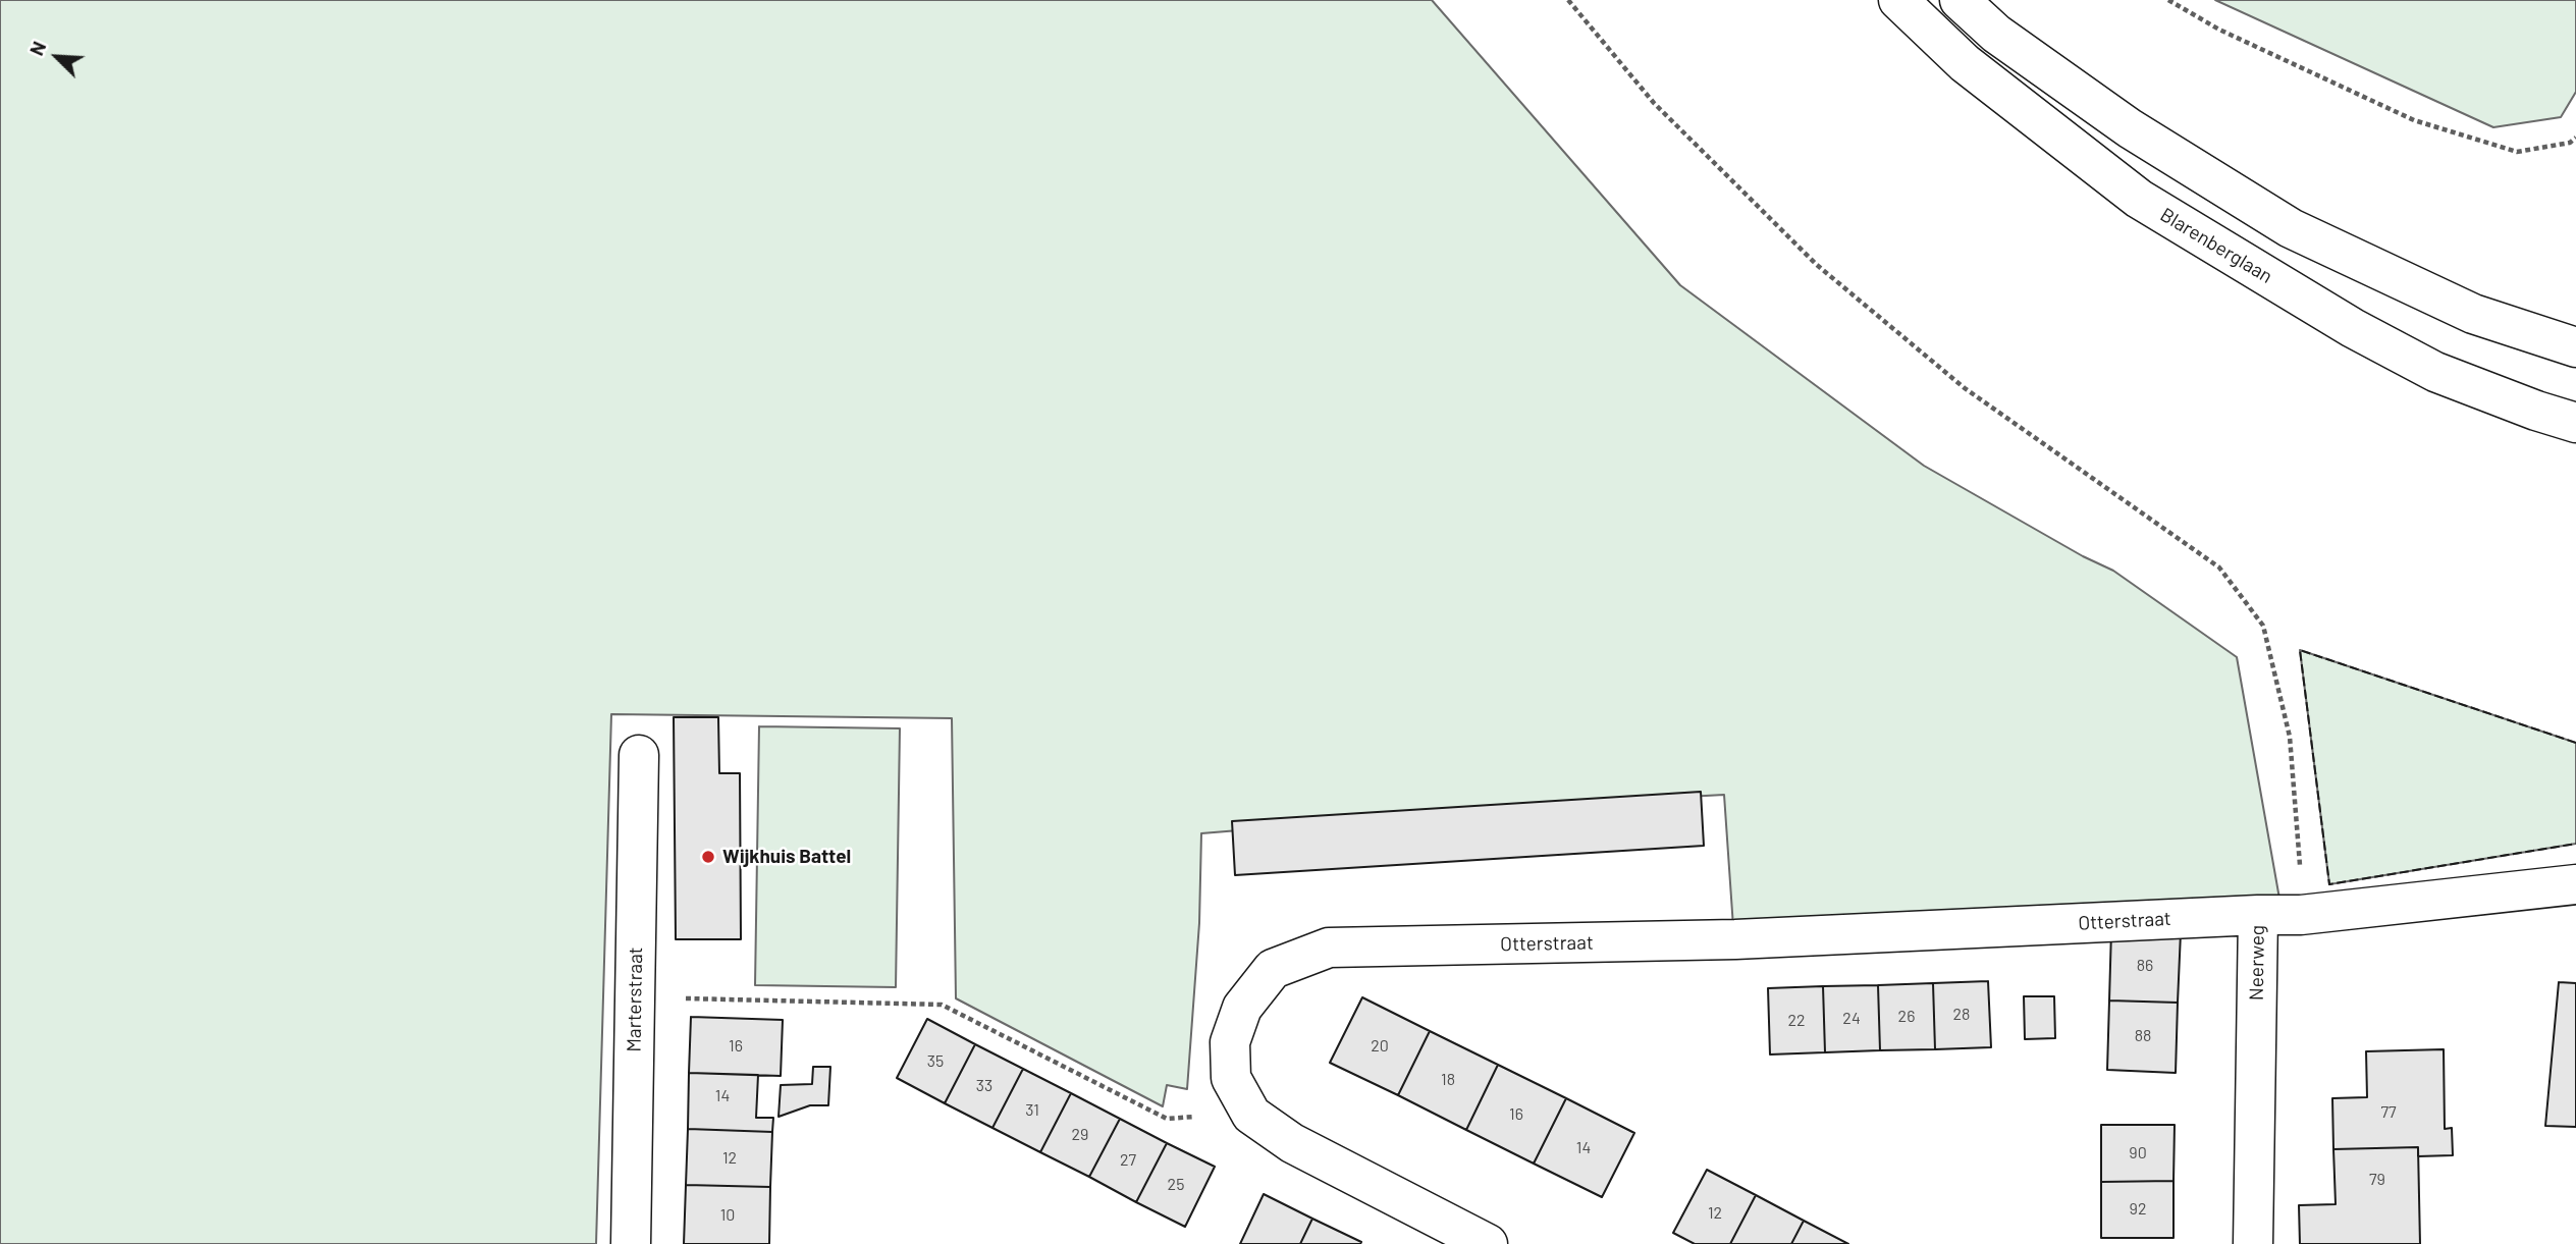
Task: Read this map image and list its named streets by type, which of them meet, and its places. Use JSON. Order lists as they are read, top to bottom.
{
  "streets": {
    "street": [
      "Blarenberglaan",
      "Otterstraat",
      "Neerweg",
      "Marterstraat"
    ]
  },
  "crossings": [
    ["Otterstraat", "Neerweg"]
  ],
  "places": ["Wijkhuis Battel"],
  "house_numbers": [
    "86",
    "28",
    "26",
    "24",
    "22",
    "88",
    "16",
    "20",
    "35",
    "18",
    "33",
    "14",
    "31",
    "77",
    "16",
    "29",
    "14",
    "90",
    "12",
    "27",
    "79",
    "25",
    "92",
    "12",
    "10"
  ],
  "north": "top left"
}
